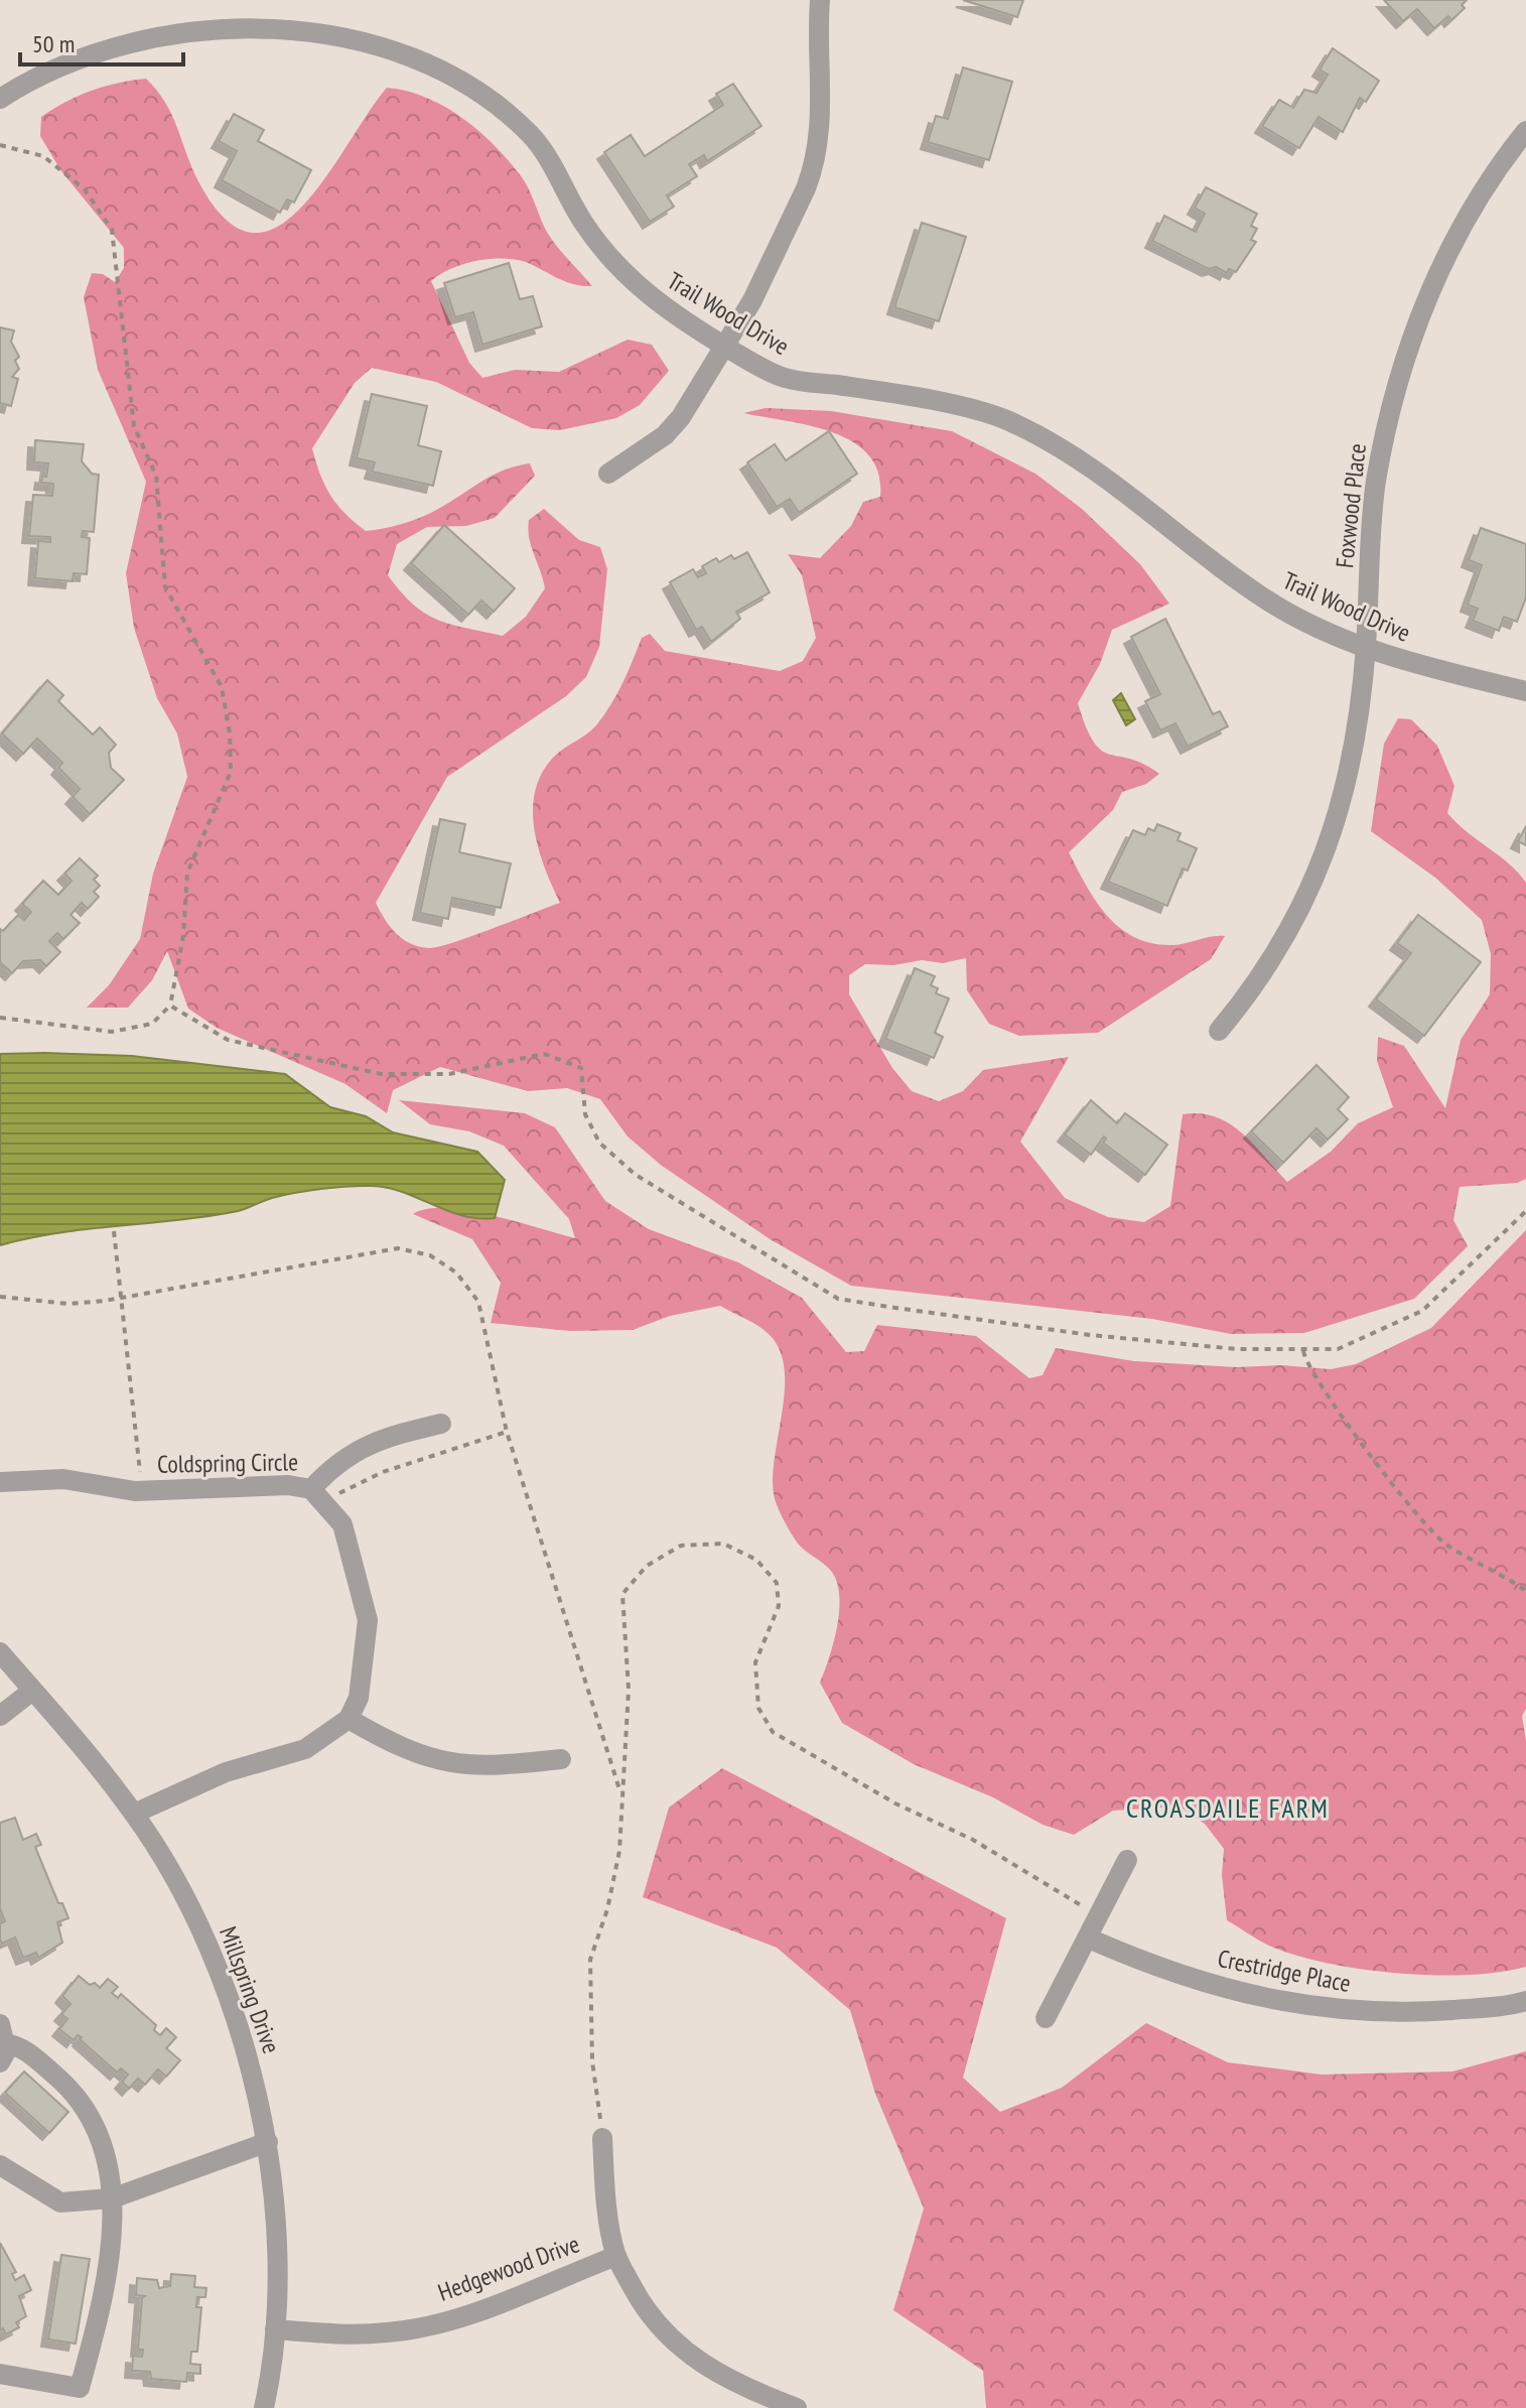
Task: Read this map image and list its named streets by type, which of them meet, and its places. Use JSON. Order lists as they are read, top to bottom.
{
  "streets": {
    "street": [
      "Trail Wood Drive",
      "Foxwood Place",
      "Coldspring Circle",
      "Crestridge Place",
      "Millspring Drive",
      "Hedgewood Drive"
    ]
  },
  "crossings": [
    ["Trail Wood Drive", "Foxwood Place"],
    ["Millspring Drive", "Hedgewood Drive"]
  ],
  "districts": ["CROASDAILE FARM"],
  "scale_bar": "50 m"
}
